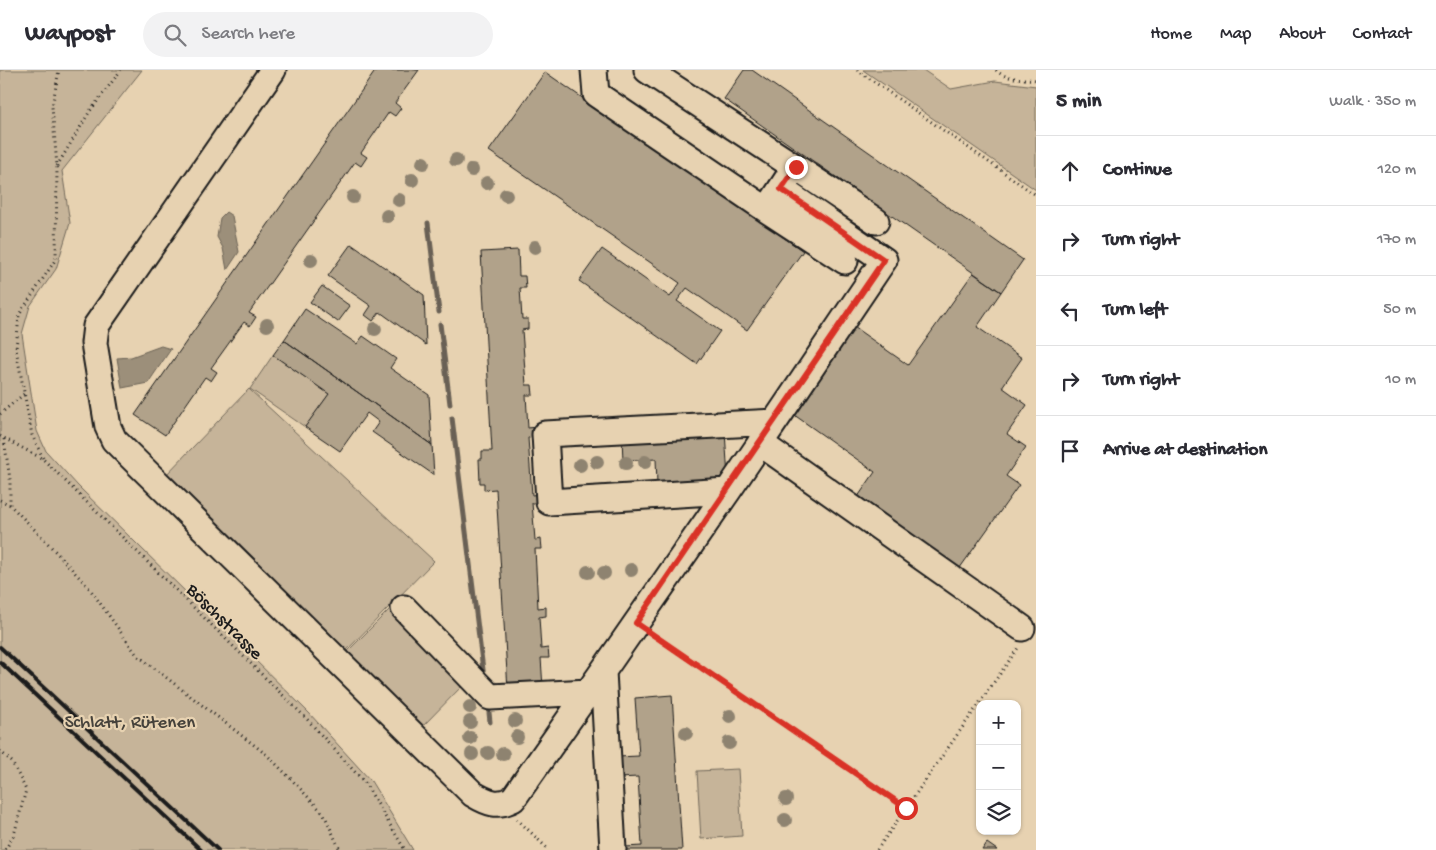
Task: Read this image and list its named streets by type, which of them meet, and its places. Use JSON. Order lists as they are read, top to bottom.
{
  "streets": {
    "path": ["Böschstrasse"]
  },
  "parks": ["Schlatt, Rütenen"],
  "page": {
    "header": "Waypost",
    "search": "Search here",
    "nav": [
      "Home",
      "Map",
      "About",
      "Contact"
    ],
    "heading": ["5 min", "Walk · 350 m"],
    "list": [
      ["Continue", "120 m"],
      ["Turn right", "170 m"],
      ["Turn left", "50 m"],
      ["Turn right", "10 m"],
      "Arrive at destination"
    ],
    "map_buttons": ["+", "−"]
  }
}
